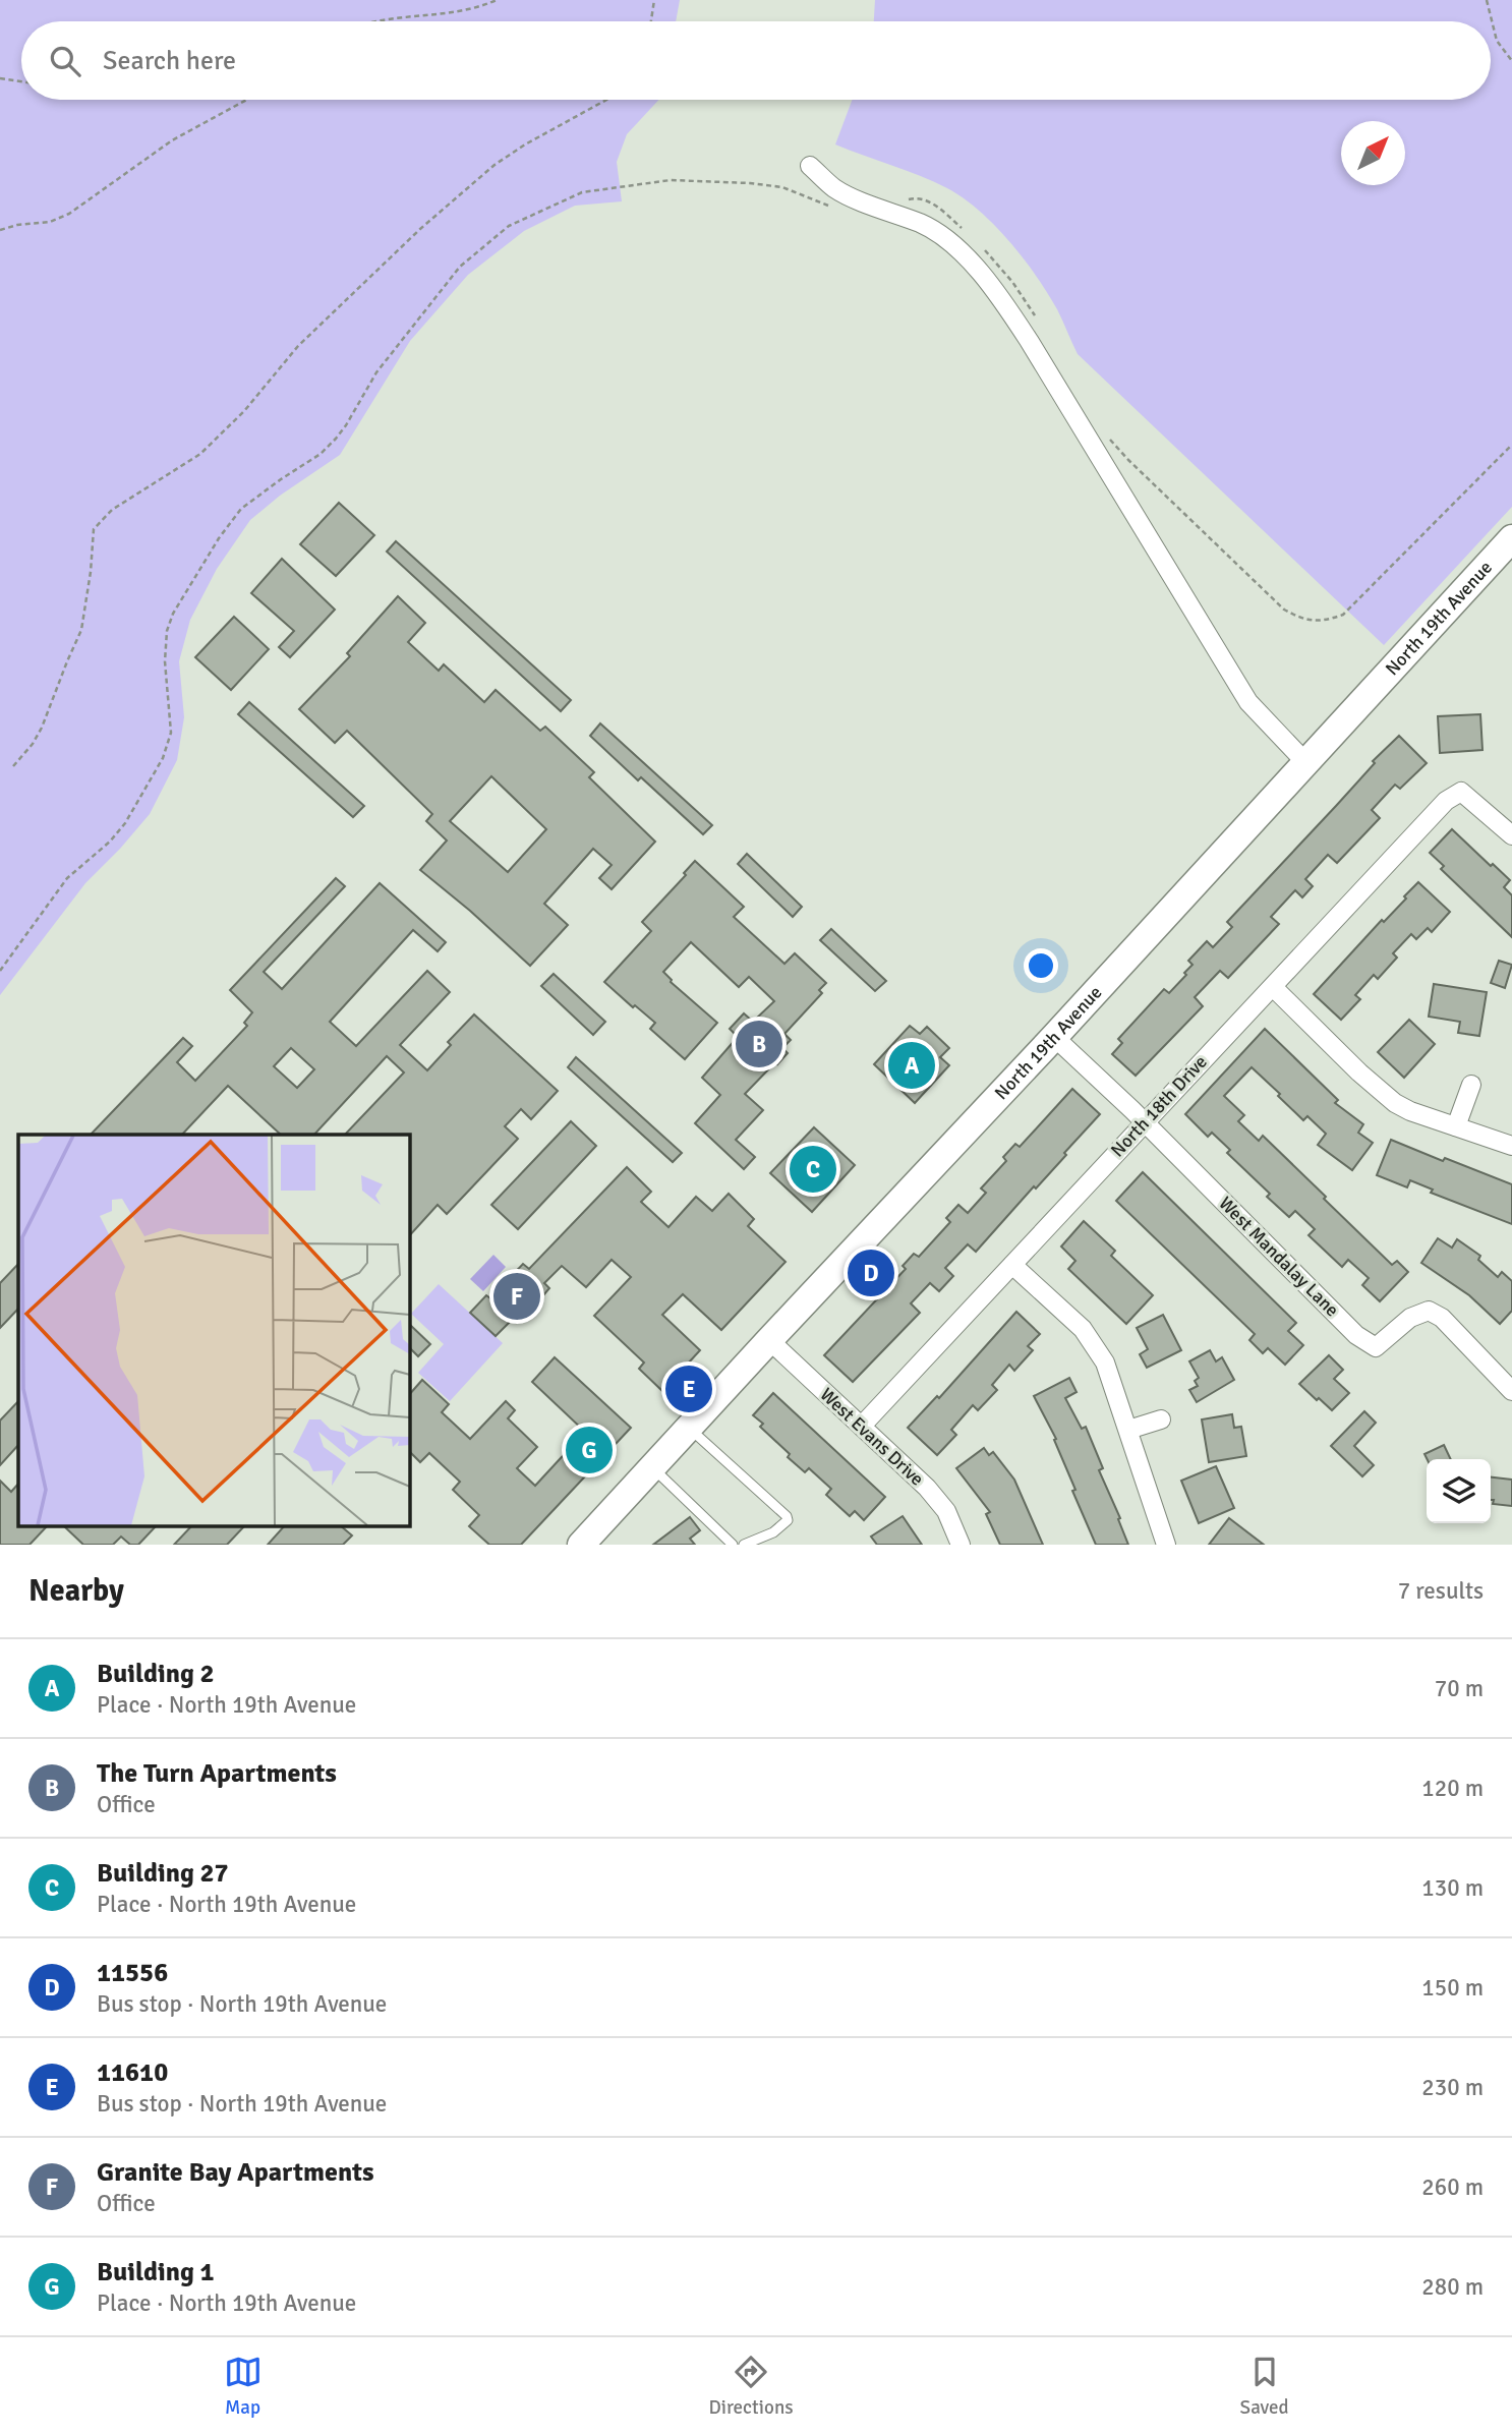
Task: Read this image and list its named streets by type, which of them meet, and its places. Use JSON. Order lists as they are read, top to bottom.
{
  "streets": {
    "main road": ["North 19th Avenue"],
    "street": ["North 18th Drive", "West Mandalay Lane", "West Evans Drive"]
  },
  "crossings": [
    ["North 19th Avenue", "West Mandalay Lane"],
    ["North 19th Avenue", "West Evans Drive"],
    ["North 18th Drive", "West Mandalay Lane"],
    ["North 18th Drive", "West Evans Drive"]
  ],
  "north": "top right",
  "page": {
    "search": "Search here",
    "pins": [
      "B",
      "A",
      "C",
      "D",
      "F",
      "E",
      "G"
    ],
    "heading": ["Nearby", "7 results"],
    "list": [
      {
        "mark": "A",
        "name": "Building 2",
        "note": "Place · North 19th Avenue",
        "value": "70 m"
      },
      {
        "mark": "B",
        "name": "The Turn Apartments",
        "note": "Office",
        "value": "120 m"
      },
      {
        "mark": "C",
        "name": "Building 27",
        "note": "Place · North 19th Avenue",
        "value": "130 m"
      },
      {
        "mark": "D",
        "name": "11556",
        "note": "Bus stop · North 19th Avenue",
        "value": "150 m"
      },
      {
        "mark": "E",
        "name": "11610",
        "note": "Bus stop · North 19th Avenue",
        "value": "230 m"
      },
      {
        "mark": "F",
        "name": "Granite Bay Apartments",
        "note": "Office",
        "value": "260 m"
      },
      {
        "mark": "G",
        "name": "Building 1",
        "note": "Place · North 19th Avenue",
        "value": "280 m"
      }
    ],
    "nav": ["Map", "Directions", "Saved"]
  }
}
